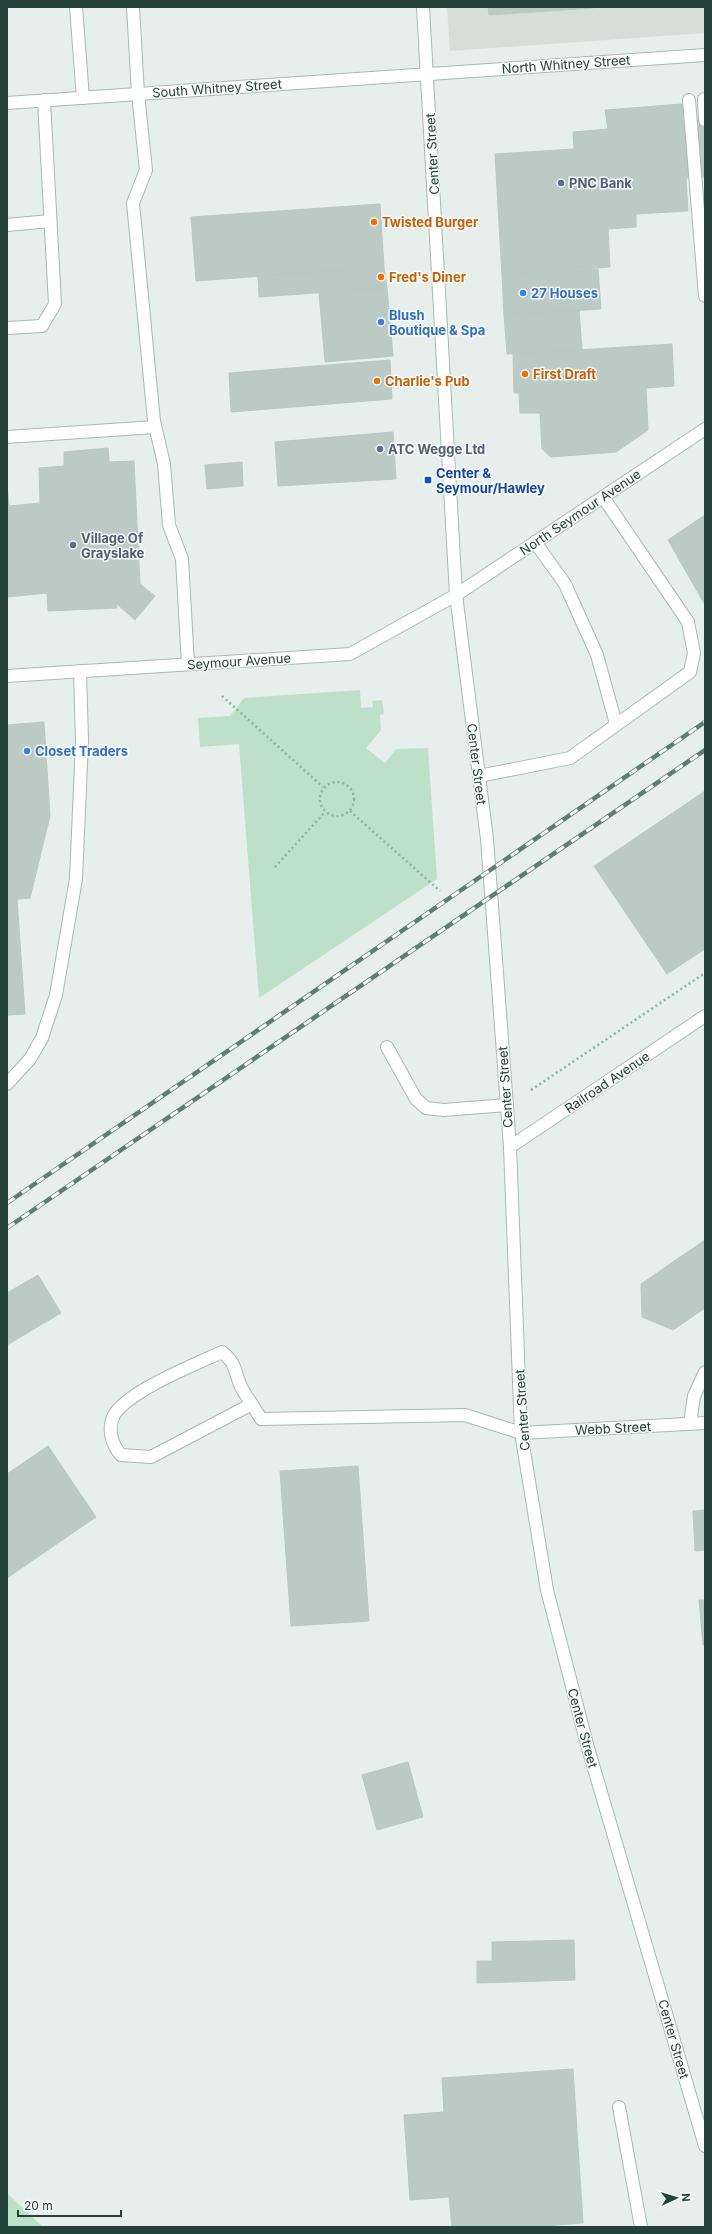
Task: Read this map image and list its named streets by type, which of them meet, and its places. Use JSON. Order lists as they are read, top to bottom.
{
  "streets": {
    "street": [
      "North Whitney Street",
      "South Whitney Street",
      "Center Street",
      "North Seymour Avenue",
      "Seymour Avenue",
      "Railroad Avenue",
      "Webb Street"
    ]
  },
  "crossings": [
    ["North Whitney Street", "South Whitney Street"],
    ["North Whitney Street", "Center Street"],
    ["South Whitney Street", "Center Street"],
    ["Center Street", "North Seymour Avenue"],
    ["Center Street", "Seymour Avenue"],
    ["Center Street", "Railroad Avenue"],
    ["Center Street", "Webb Street"],
    ["North Seymour Avenue", "Seymour Avenue"]
  ],
  "places": {
    "other": [
      "PNC Bank",
      "Twisted Burger",
      "Fred's Diner",
      "27 Houses",
      "Blush Boutique & Spa",
      "First Draft",
      "Charlie's Pub",
      "ATC Wegge Ltd",
      "Village Of Grayslake",
      "Closet Traders"
    ],
    "transit": ["Center & Seymour/Hawley"]
  },
  "scale_bar": "20 m",
  "north": "right"
}
